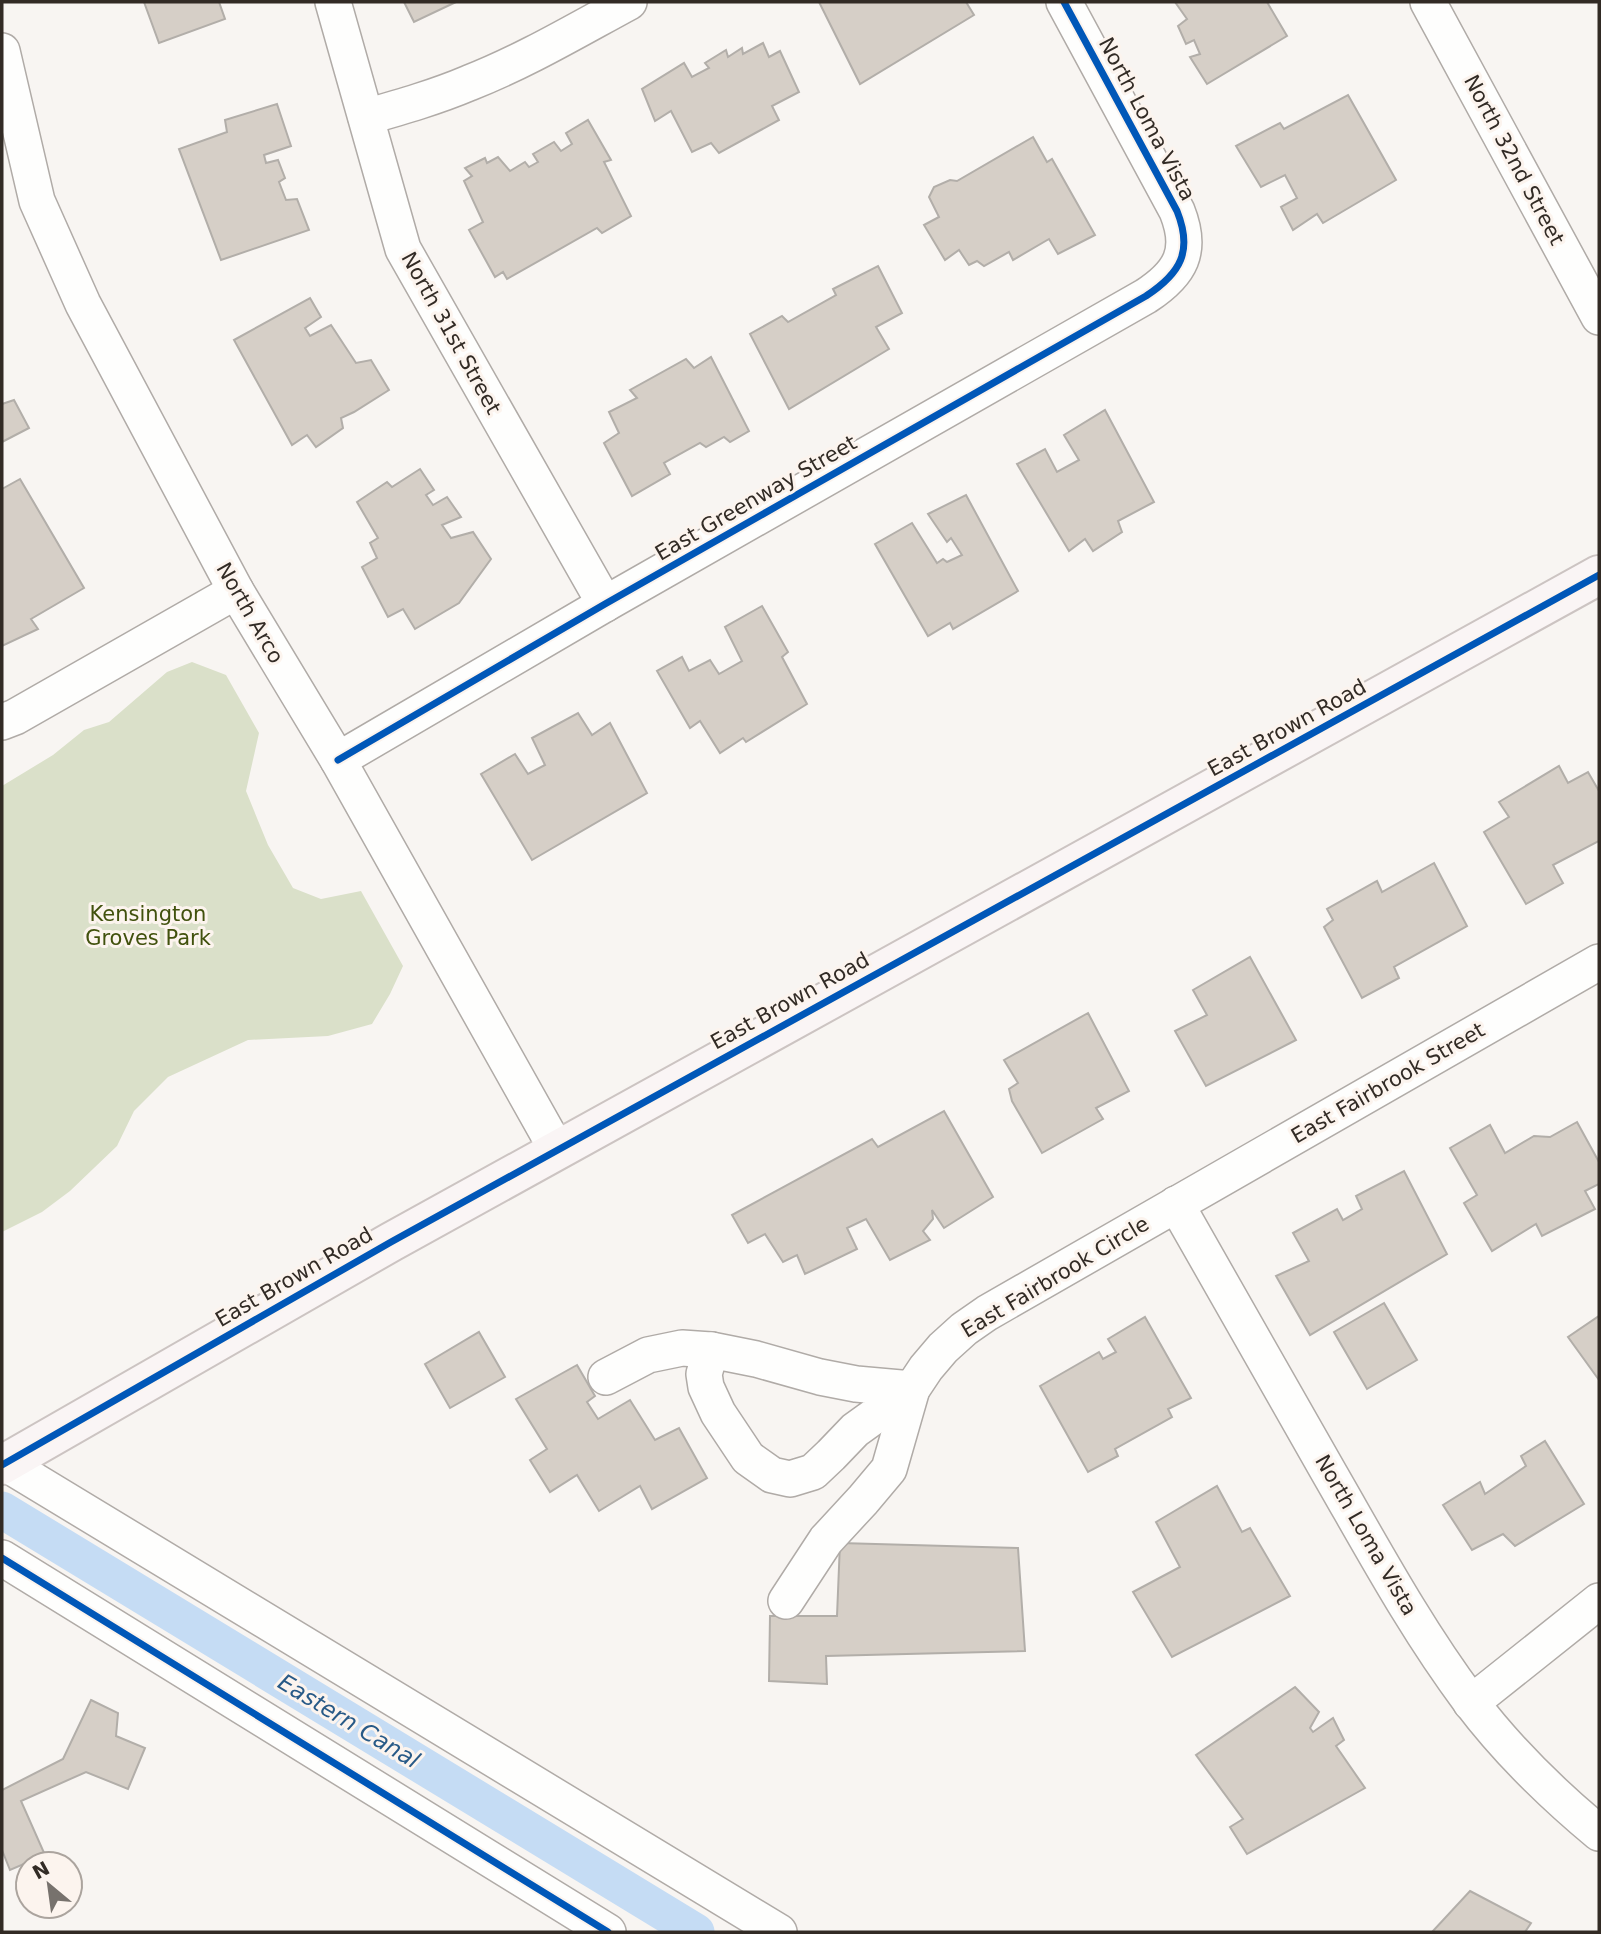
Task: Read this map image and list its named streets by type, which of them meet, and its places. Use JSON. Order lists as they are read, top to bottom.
{
  "streets": {
    "main road": ["East Brown Road"],
    "street": [
      "North Loma Vista",
      "North 32nd Street",
      "North 31st Street",
      "East Greenway Street",
      "North Arco",
      "East Fairbrook Street",
      "East Fairbrook Circle"
    ]
  },
  "crossings": [
    ["North Loma Vista", "East Greenway Street"],
    ["North Loma Vista", "East Fairbrook Street"],
    ["North Loma Vista", "East Fairbrook Circle"],
    ["North 31st Street", "East Greenway Street"],
    ["East Greenway Street", "North Arco"],
    ["North Arco", "East Brown Road"],
    ["East Fairbrook Street", "East Fairbrook Circle"]
  ],
  "water": ["Eastern Canal"],
  "parks": ["Kensington Groves Park"],
  "north": "top left"
}
